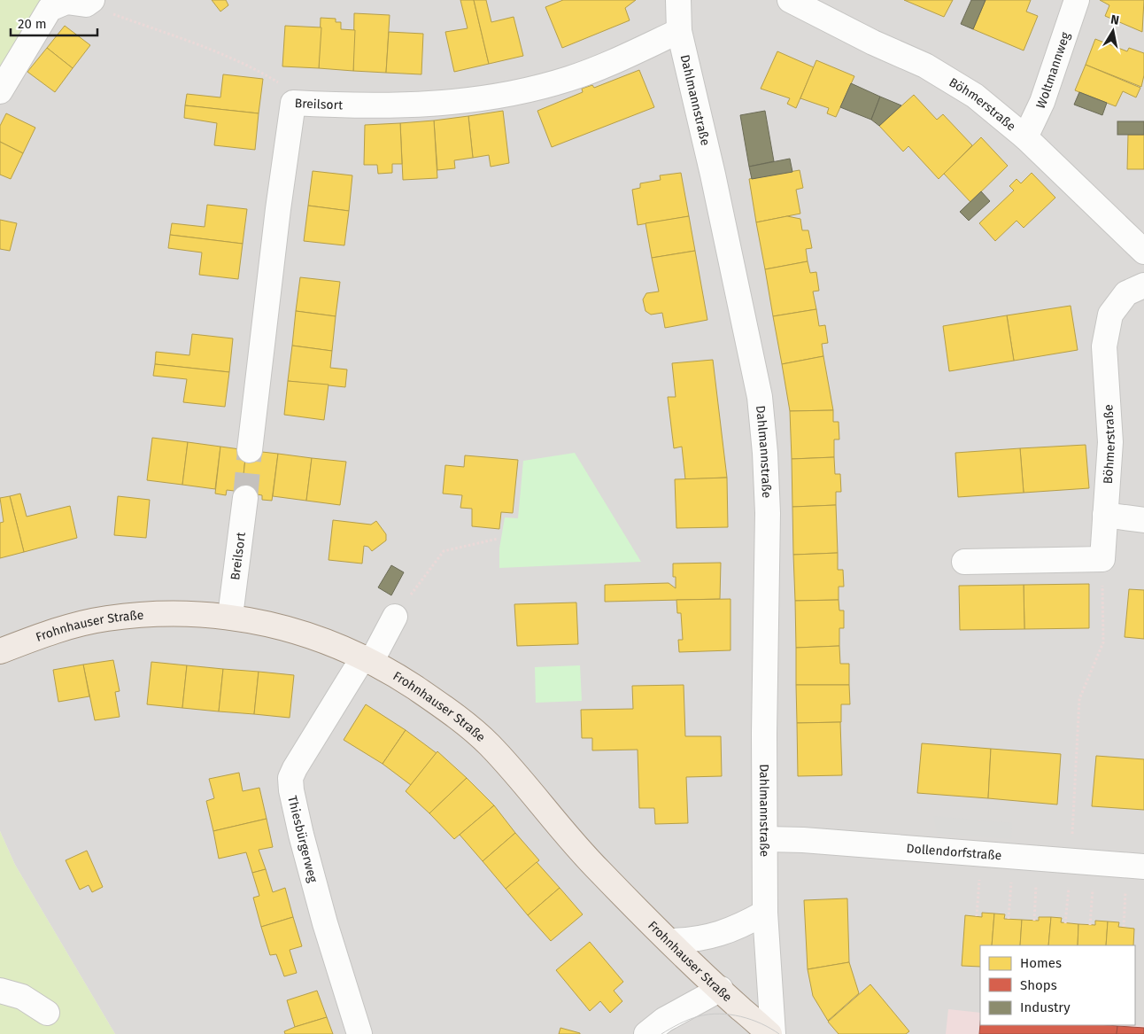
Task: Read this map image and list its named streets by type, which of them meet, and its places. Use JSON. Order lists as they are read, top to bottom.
{
  "streets": {
    "main road": ["Frohnhauser Straße"],
    "street": [
      "Woltmannweg",
      "Dahlmannstraße",
      "Böhmerstraße",
      "Breilsort",
      "Thiesbürgerweg",
      "Dollendorfstraße"
    ]
  },
  "crossings": [
    ["Woltmannweg", "Böhmerstraße"],
    ["Dahlmannstraße", "Breilsort"],
    ["Dahlmannstraße", "Dollendorfstraße"],
    ["Breilsort", "Frohnhauser Straße"],
    ["Frohnhauser Straße", "Thiesbürgerweg"]
  ],
  "legend": ["Homes", "Shops", "Industry"],
  "scale_bar": "20 m",
  "north": "top"
}
